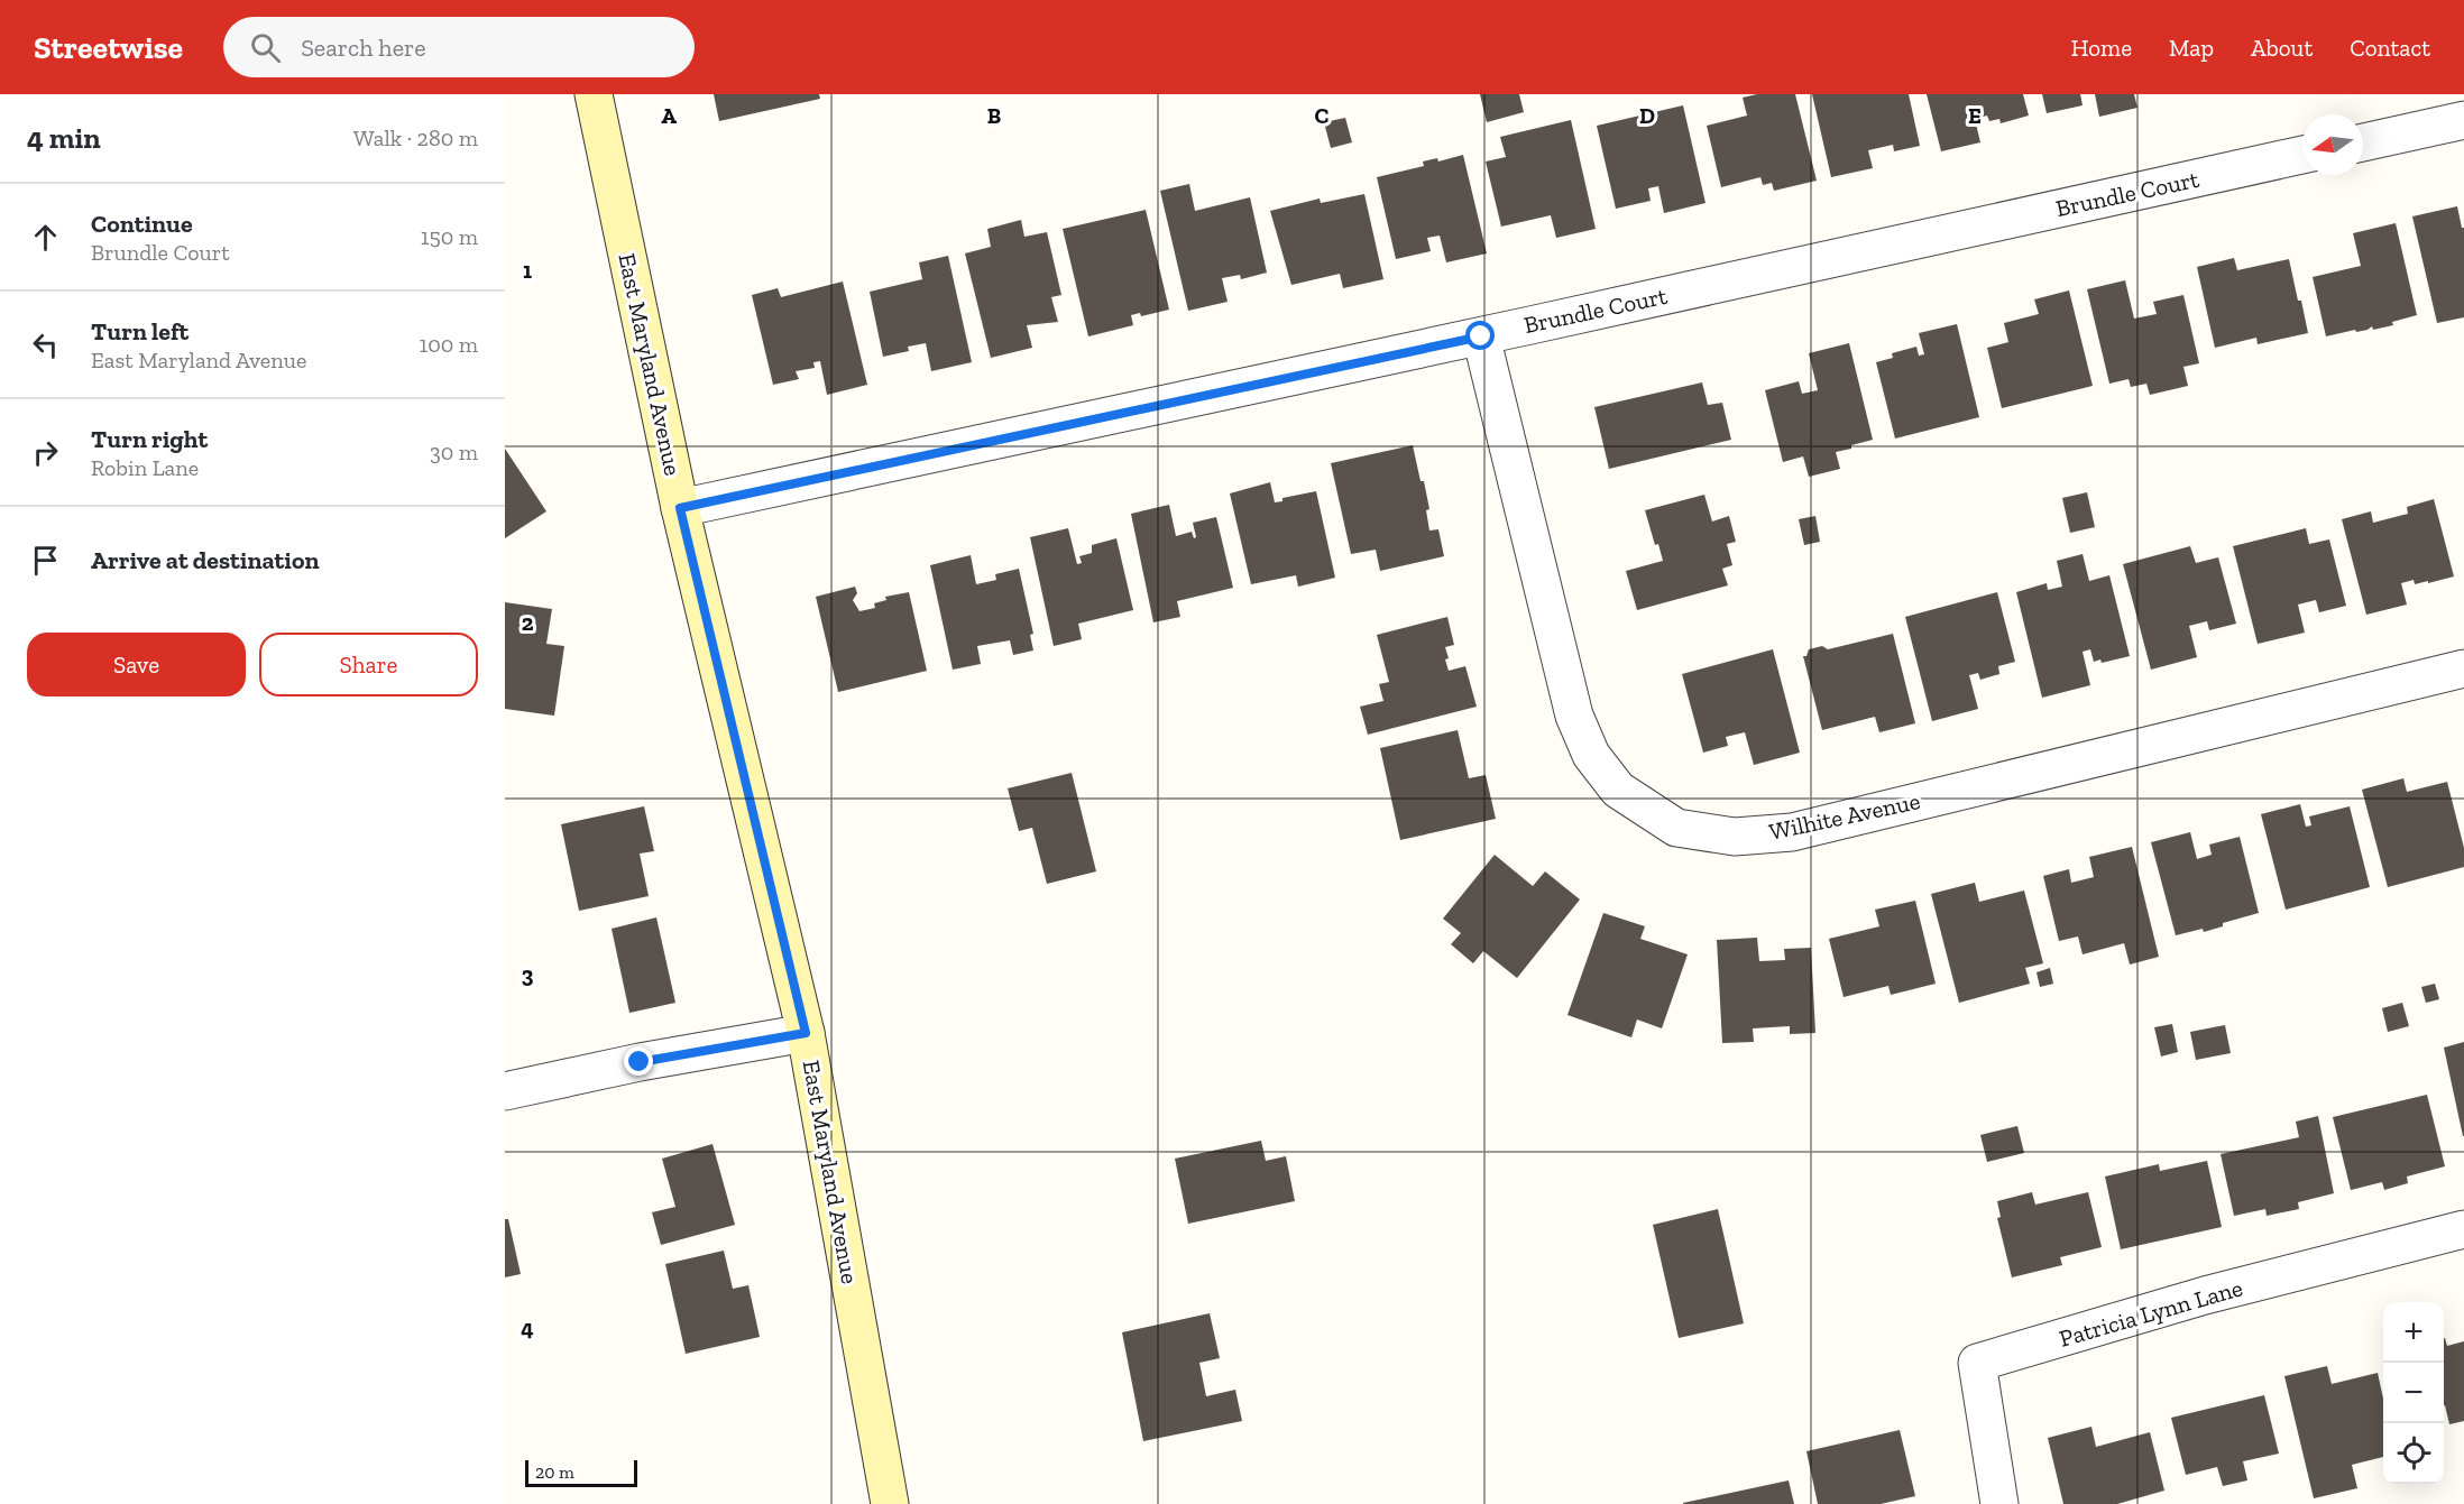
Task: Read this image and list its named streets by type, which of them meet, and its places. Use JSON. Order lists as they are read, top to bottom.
{
  "streets": {
    "street": [
      "Brundle Court",
      "East Maryland Avenue",
      "Wilhite Avenue",
      "Patricia Lynn Lane"
    ]
  },
  "crossings": [
    ["Brundle Court", "East Maryland Avenue"],
    ["Brundle Court", "Wilhite Avenue"]
  ],
  "scale_bar": "20 m",
  "north": "left",
  "page": {
    "header": "Streetwise",
    "search": "Search here",
    "nav": [
      "Home",
      "Map",
      "About",
      "Contact"
    ],
    "heading": ["4 min", "Walk · 280 m"],
    "list": [
      ["Continue", "Brundle Court", "150 m"],
      ["Turn left", "East Maryland Avenue", "100 m"],
      ["Turn right", "Robin Lane", "30 m"],
      "Arrive at destination"
    ],
    "buttons": ["Save", "Share"],
    "map_buttons": ["+", "−"],
    "scale": "20 m"
  },
  "grid": {
    "columns": [
      "A",
      "B",
      "C",
      "D",
      "E"
    ],
    "rows": [
      "1",
      "2",
      "3",
      "4"
    ]
  }
}
